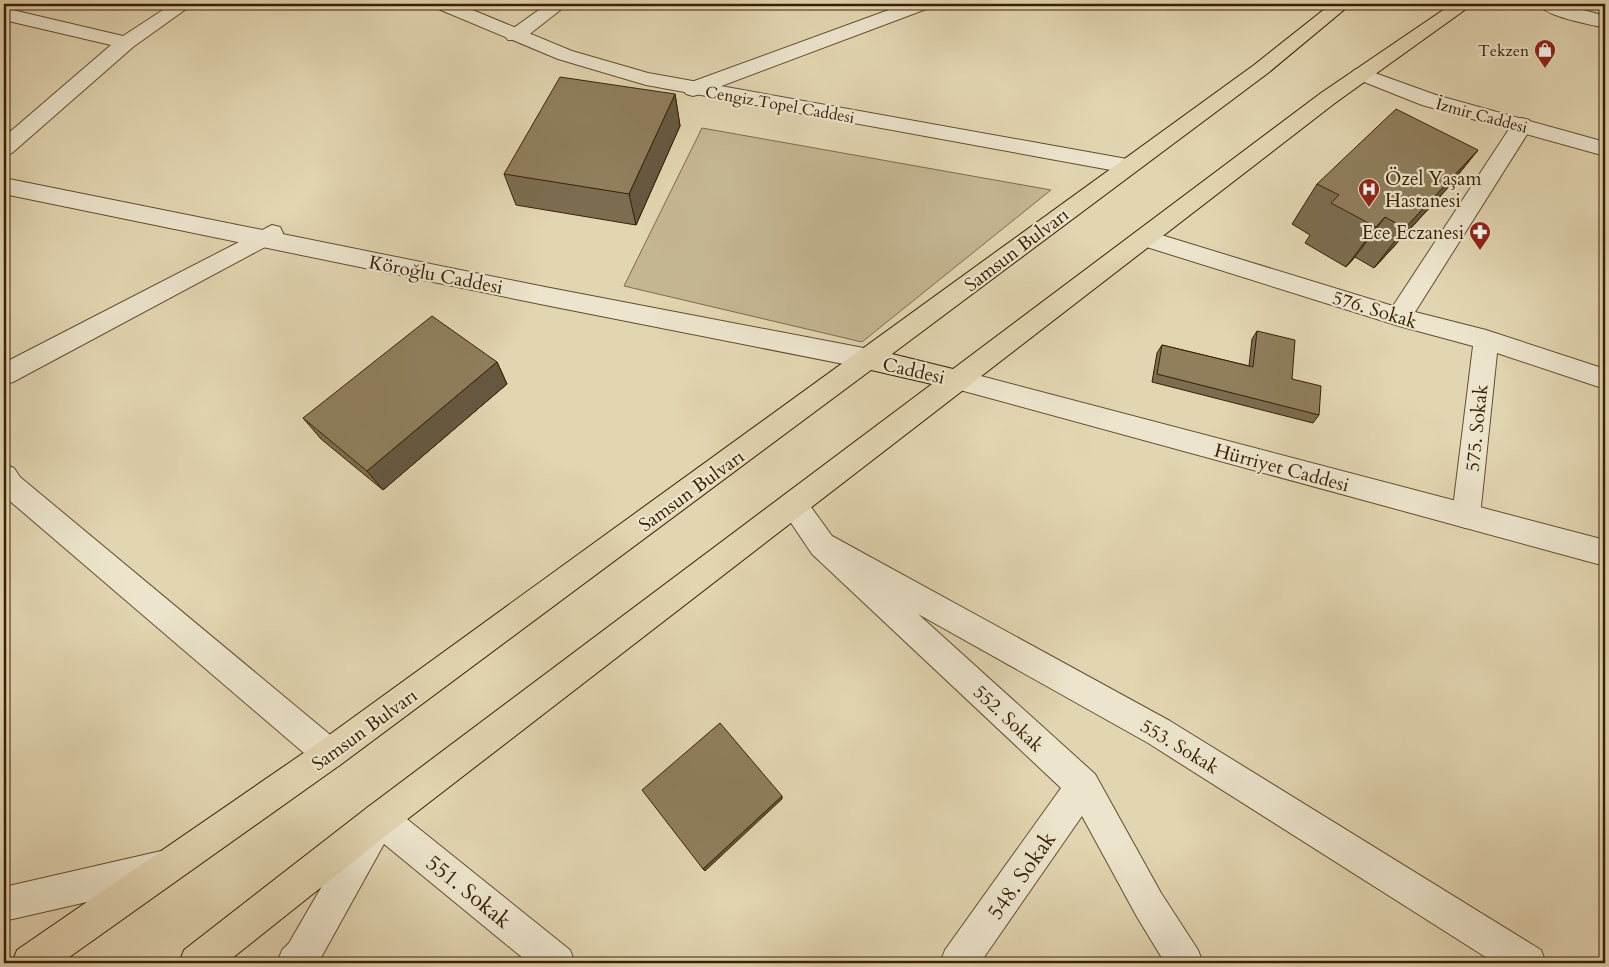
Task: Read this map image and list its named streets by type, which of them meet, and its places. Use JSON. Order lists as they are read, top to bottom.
{
  "streets": {
    "main road": ["Samsun Bulvarı", "Caddesi"],
    "street": [
      "Cengiz Topel Caddesi",
      "İzmir Caddesi",
      "Köroğlu Caddesi",
      "576. Sokak",
      "575. Sokak",
      "Hürriyet Caddesi",
      "552. Sokak",
      "553. Sokak",
      "548. Sokak",
      "551. Sokak"
    ]
  },
  "crossings": [
    ["Cengiz Topel Caddesi", "Samsun Bulvarı"],
    ["Samsun Bulvarı", "Köroğlu Caddesi"],
    ["Samsun Bulvarı", "Caddesi"],
    ["Köroğlu Caddesi", "Caddesi"],
    ["576. Sokak", "575. Sokak"],
    ["Caddesi", "Hürriyet Caddesi"],
    ["575. Sokak", "Hürriyet Caddesi"],
    ["552. Sokak", "553. Sokak"],
    ["552. Sokak", "548. Sokak"]
  ],
  "places": {
    "shop": ["Tekzen"],
    "hospital": ["Özel Yaşam Hastanesi"],
    "pharmacy": ["Ece Eczanesi"]
  }
}
